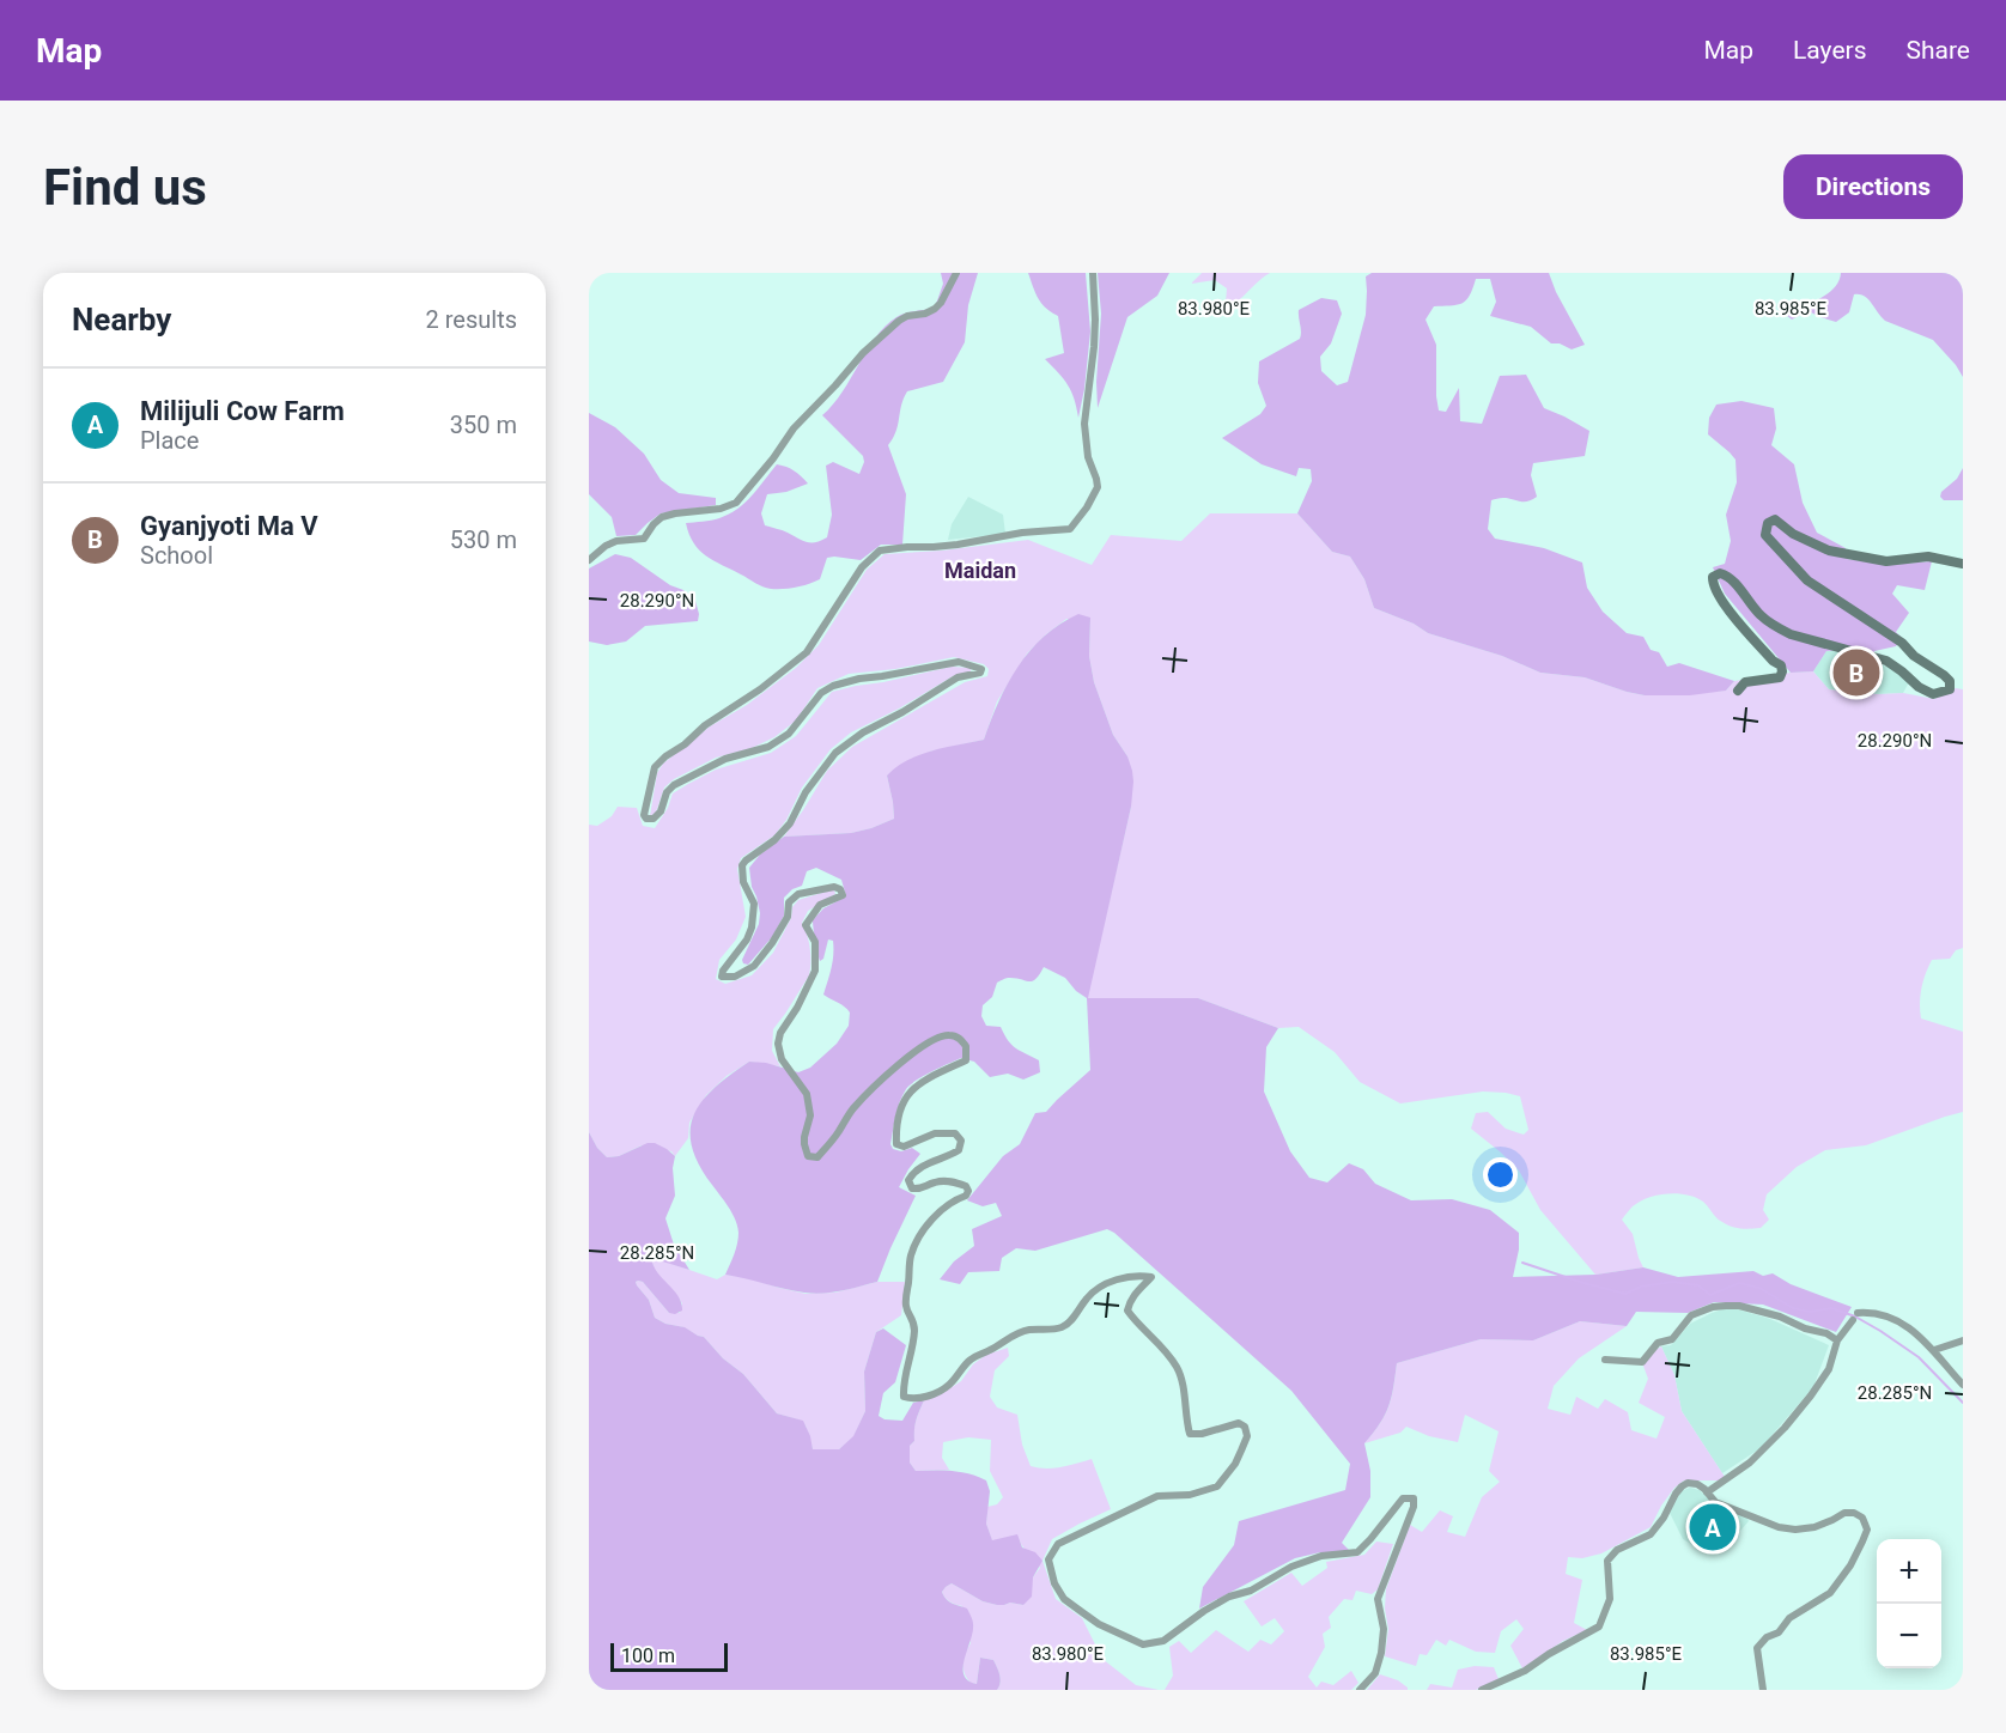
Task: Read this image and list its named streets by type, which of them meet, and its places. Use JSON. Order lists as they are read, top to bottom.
{
  "districts": ["Maidan"],
  "scale_bar": "100 m",
  "page": {
    "header": "Map",
    "nav": ["Map", "Layers", "Share"],
    "buttons": "Directions",
    "title": "Find us",
    "heading": ["Nearby", "2 results"],
    "list": [
      {
        "mark": "A",
        "name": "Milijuli Cow Farm",
        "note": "Place",
        "value": "350 m"
      },
      {
        "mark": "B",
        "name": "Gyanjyoti Ma V",
        "note": "School",
        "value": "530 m"
      }
    ],
    "pins": ["B", "A"],
    "map_buttons": ["+", "−"],
    "scale": "100 m"
  },
  "coordinates": [
    "83.980°E",
    "83.985°E",
    "28.290°N",
    "28.285°N"
  ]
}
